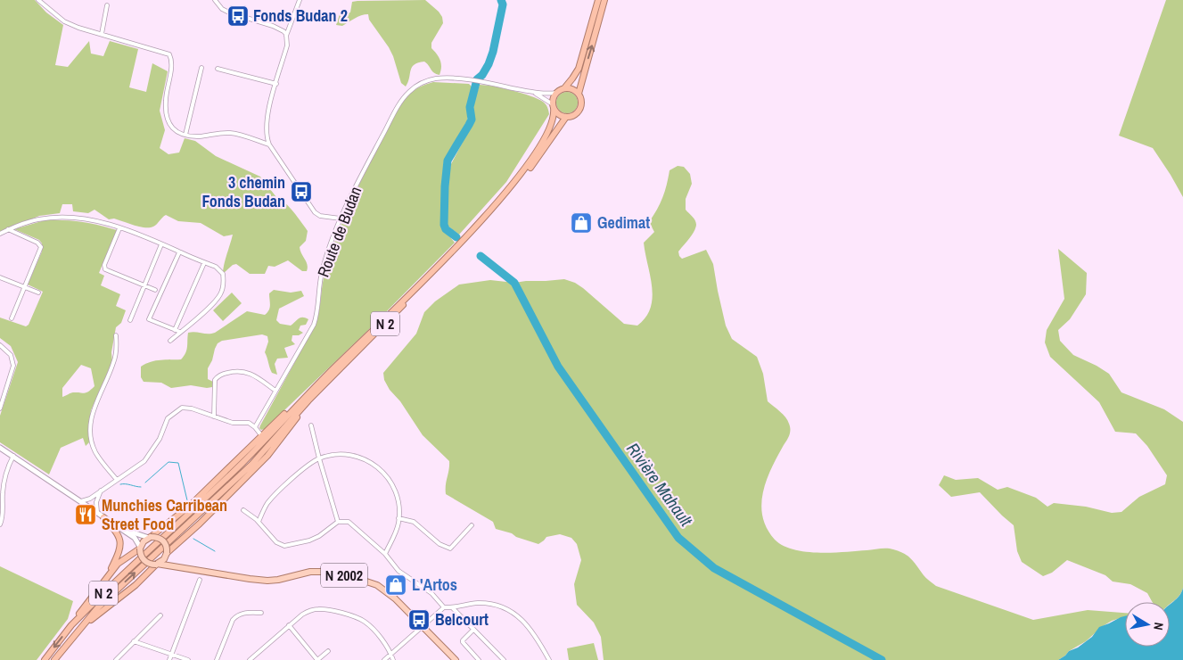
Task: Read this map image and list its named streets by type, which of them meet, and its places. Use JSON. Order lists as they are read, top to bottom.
{
  "streets": {
    "highway": ["N 2"],
    "main road": ["N 2002"],
    "street": ["Route de Budan"]
  },
  "water": ["Rivière Mahault"],
  "places": {
    "bus stop": ["Fonds Budan 2", "3 chemin Fonds Budan", "Belcourt"],
    "shop": ["Gedimat", "L'Artos"],
    "restaurant": ["Munchies Carribean Street Food"]
  },
  "north": "right"
}
